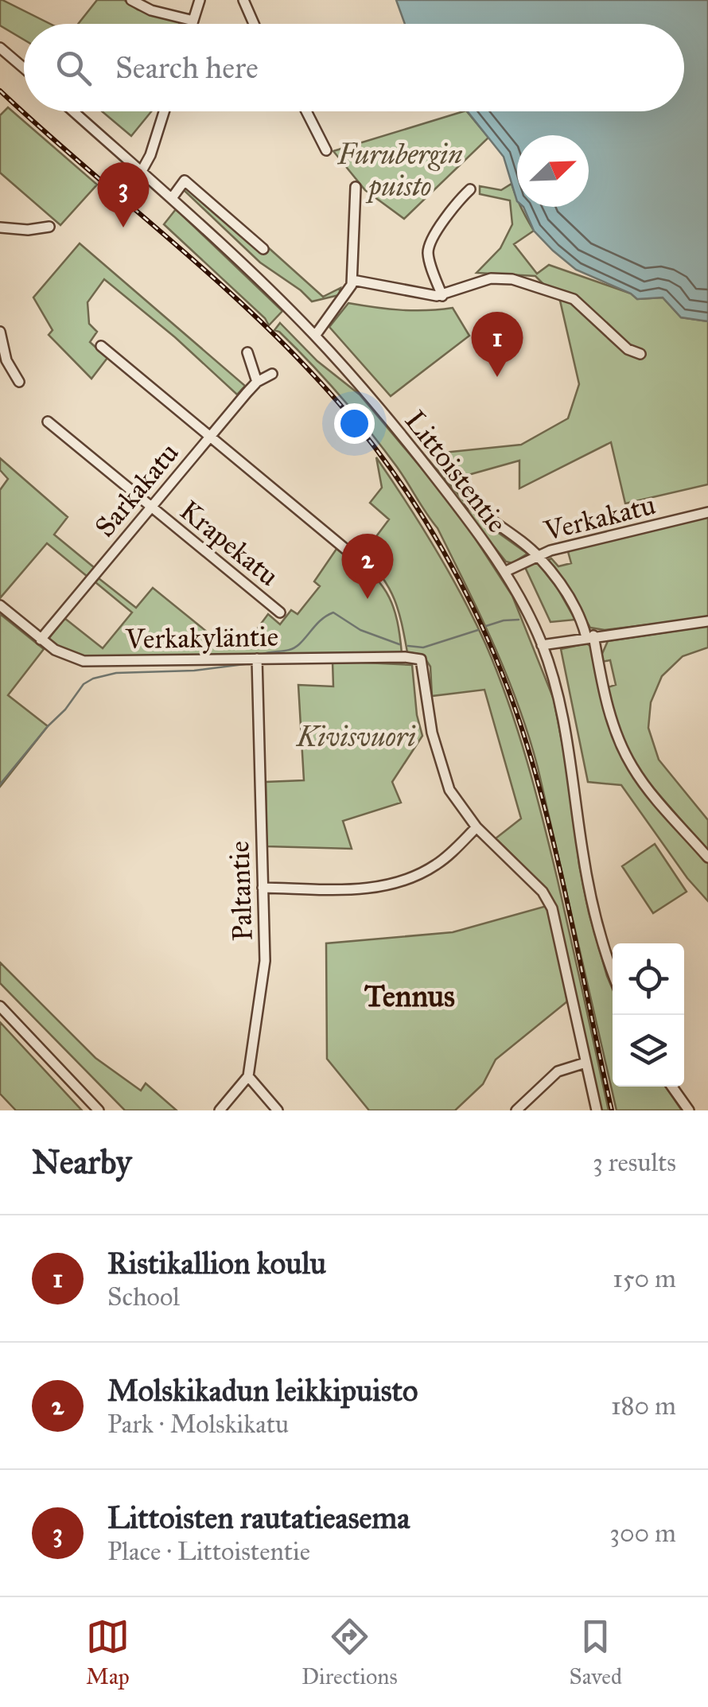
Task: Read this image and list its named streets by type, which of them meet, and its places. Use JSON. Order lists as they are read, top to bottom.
{
  "streets": {
    "street": [
      "Littoistentie",
      "Sarkakatu",
      "Verkakatu",
      "Krapekatu",
      "Verkakyläntie",
      "Paltantie"
    ]
  },
  "crossings": [
    ["Littoistentie", "Verkakatu"],
    ["Sarkakatu", "Krapekatu"],
    ["Sarkakatu", "Verkakyläntie"],
    ["Verkakyläntie", "Paltantie"]
  ],
  "districts": ["Tennus"],
  "parks": ["Furubergin puisto", "Kivisvuori"],
  "north": "top right",
  "page": {
    "search": "Search here",
    "pins": ["3", "1", "2"],
    "heading": ["Nearby", "3 results"],
    "list": [
      {
        "mark": "1",
        "name": "Ristikallion koulu",
        "note": "School",
        "value": "150 m"
      },
      {
        "mark": "2",
        "name": "Molskikadun leikkipuisto",
        "note": "Park · Molskikatu",
        "value": "180 m"
      },
      {
        "mark": "3",
        "name": "Littoisten rautatieasema",
        "note": "Place · Littoistentie",
        "value": "300 m"
      }
    ],
    "nav": ["Map", "Directions", "Saved"]
  }
}
